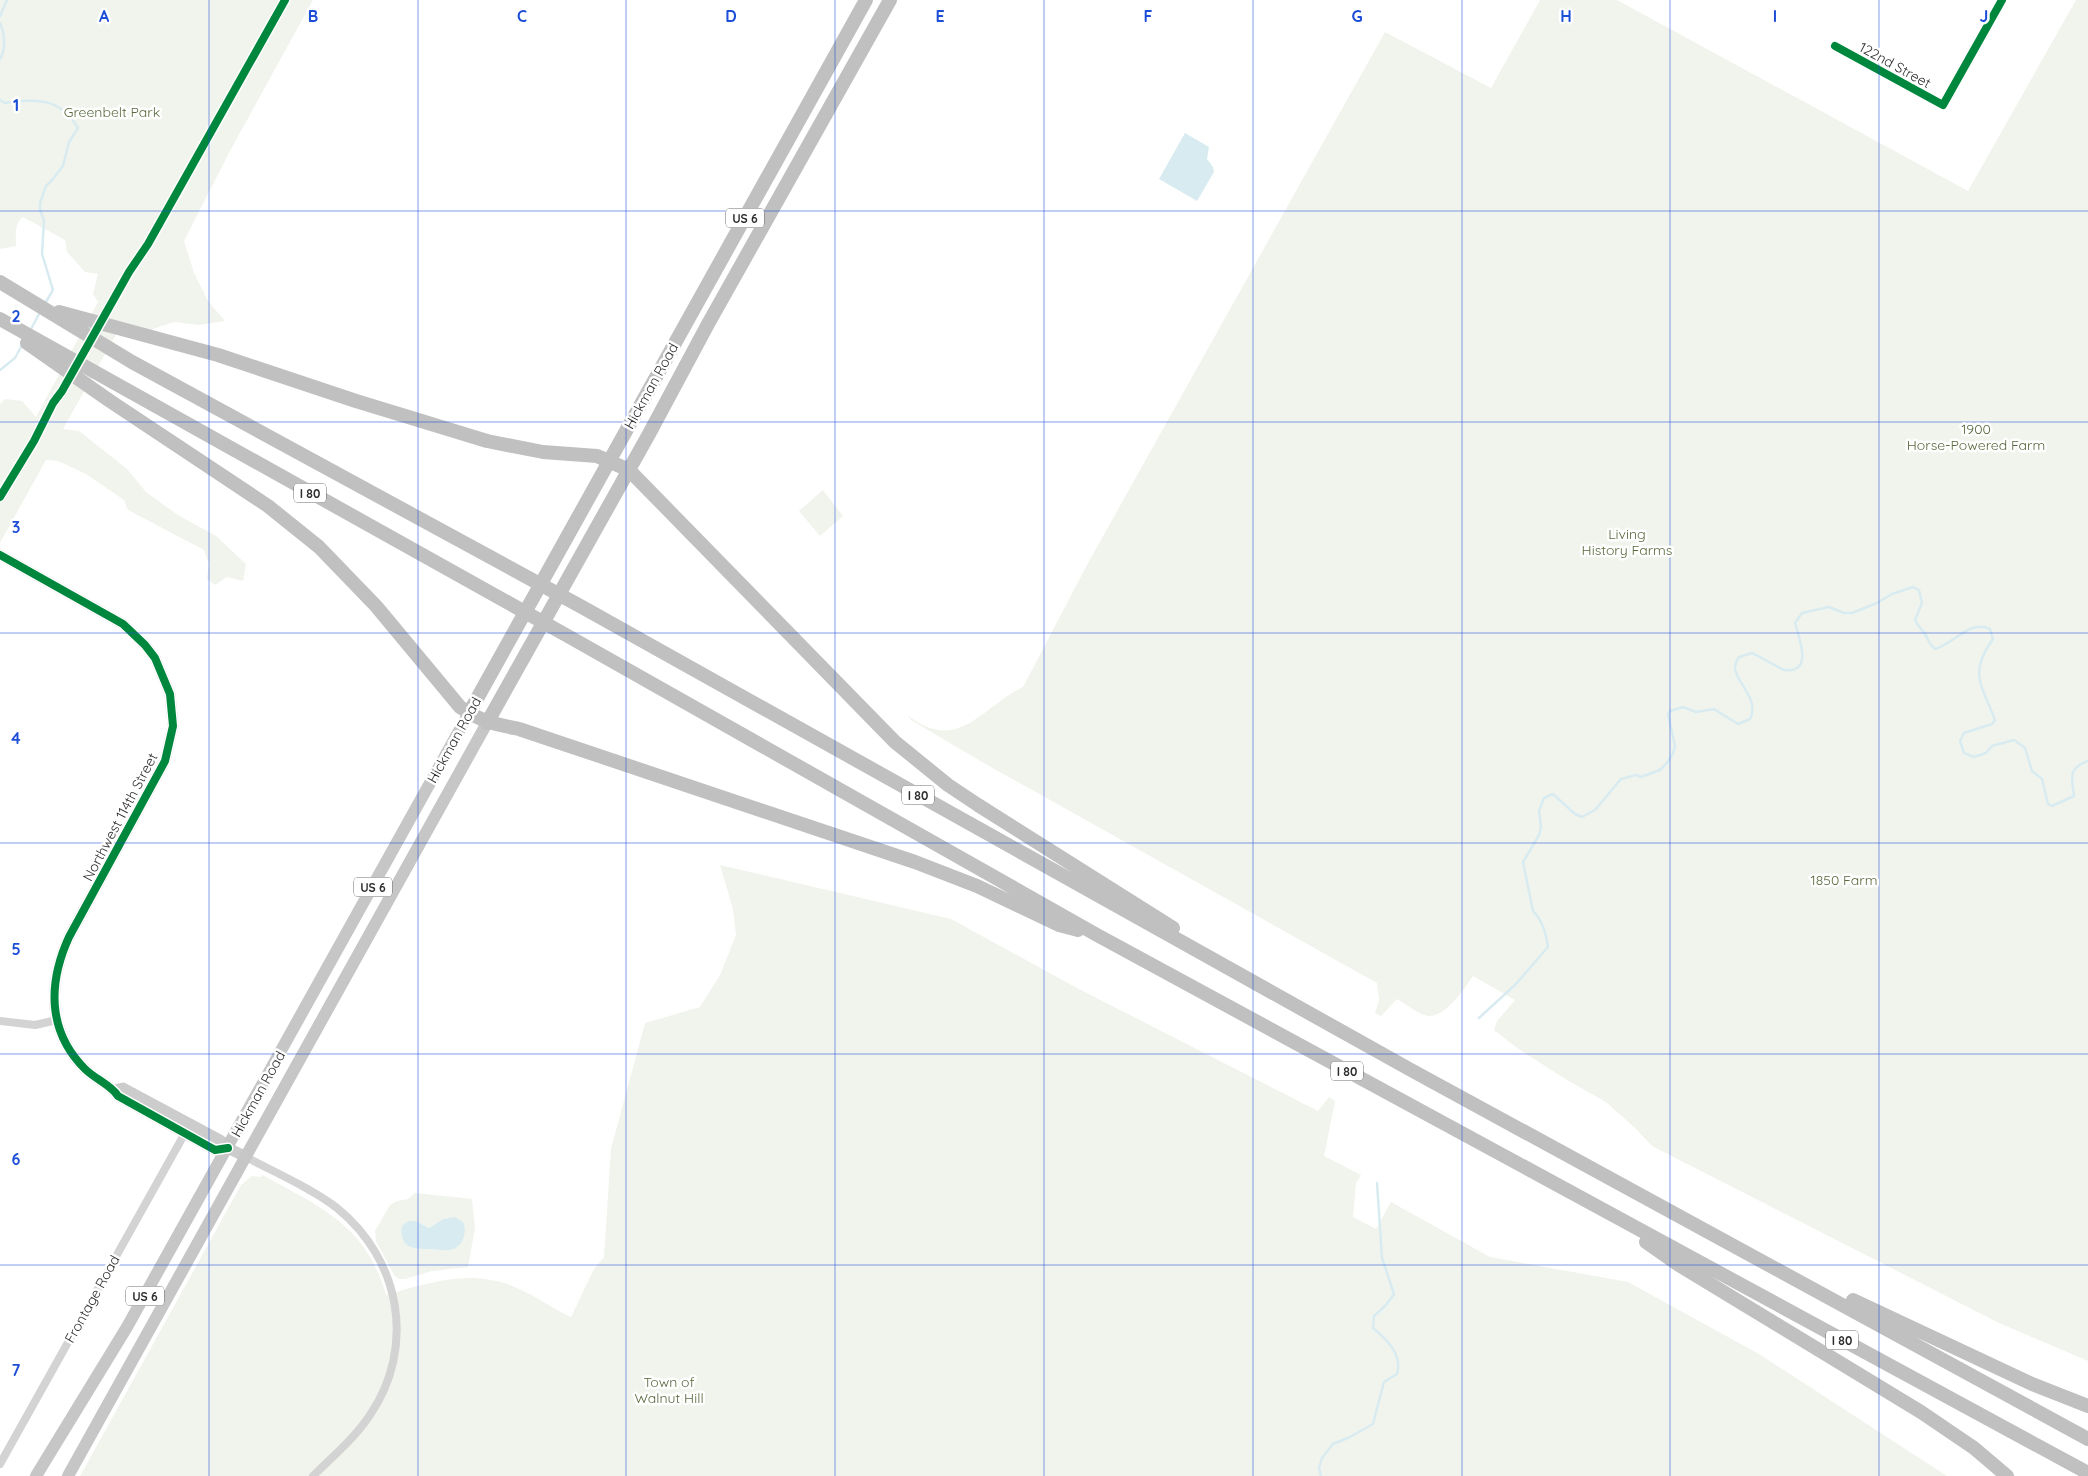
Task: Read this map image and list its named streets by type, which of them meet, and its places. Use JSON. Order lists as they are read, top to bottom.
{
  "streets": {
    "highway": ["US 6", "Hickman Road", "I 80"],
    "street": ["122nd Street", "Northwest 114th Street", "Frontage Road"]
  },
  "parks": [
    "Greenbelt Park",
    "1900 Horse-Powered Farm",
    "Living History Farms",
    "1850 Farm",
    "Town of Walnut Hill"
  ],
  "grid": {
    "columns": [
      "A",
      "B",
      "C",
      "D",
      "E",
      "F",
      "G",
      "H",
      "I",
      "J"
    ],
    "rows": [
      "1",
      "2",
      "3",
      "4",
      "5",
      "6",
      "7"
    ]
  }
}
